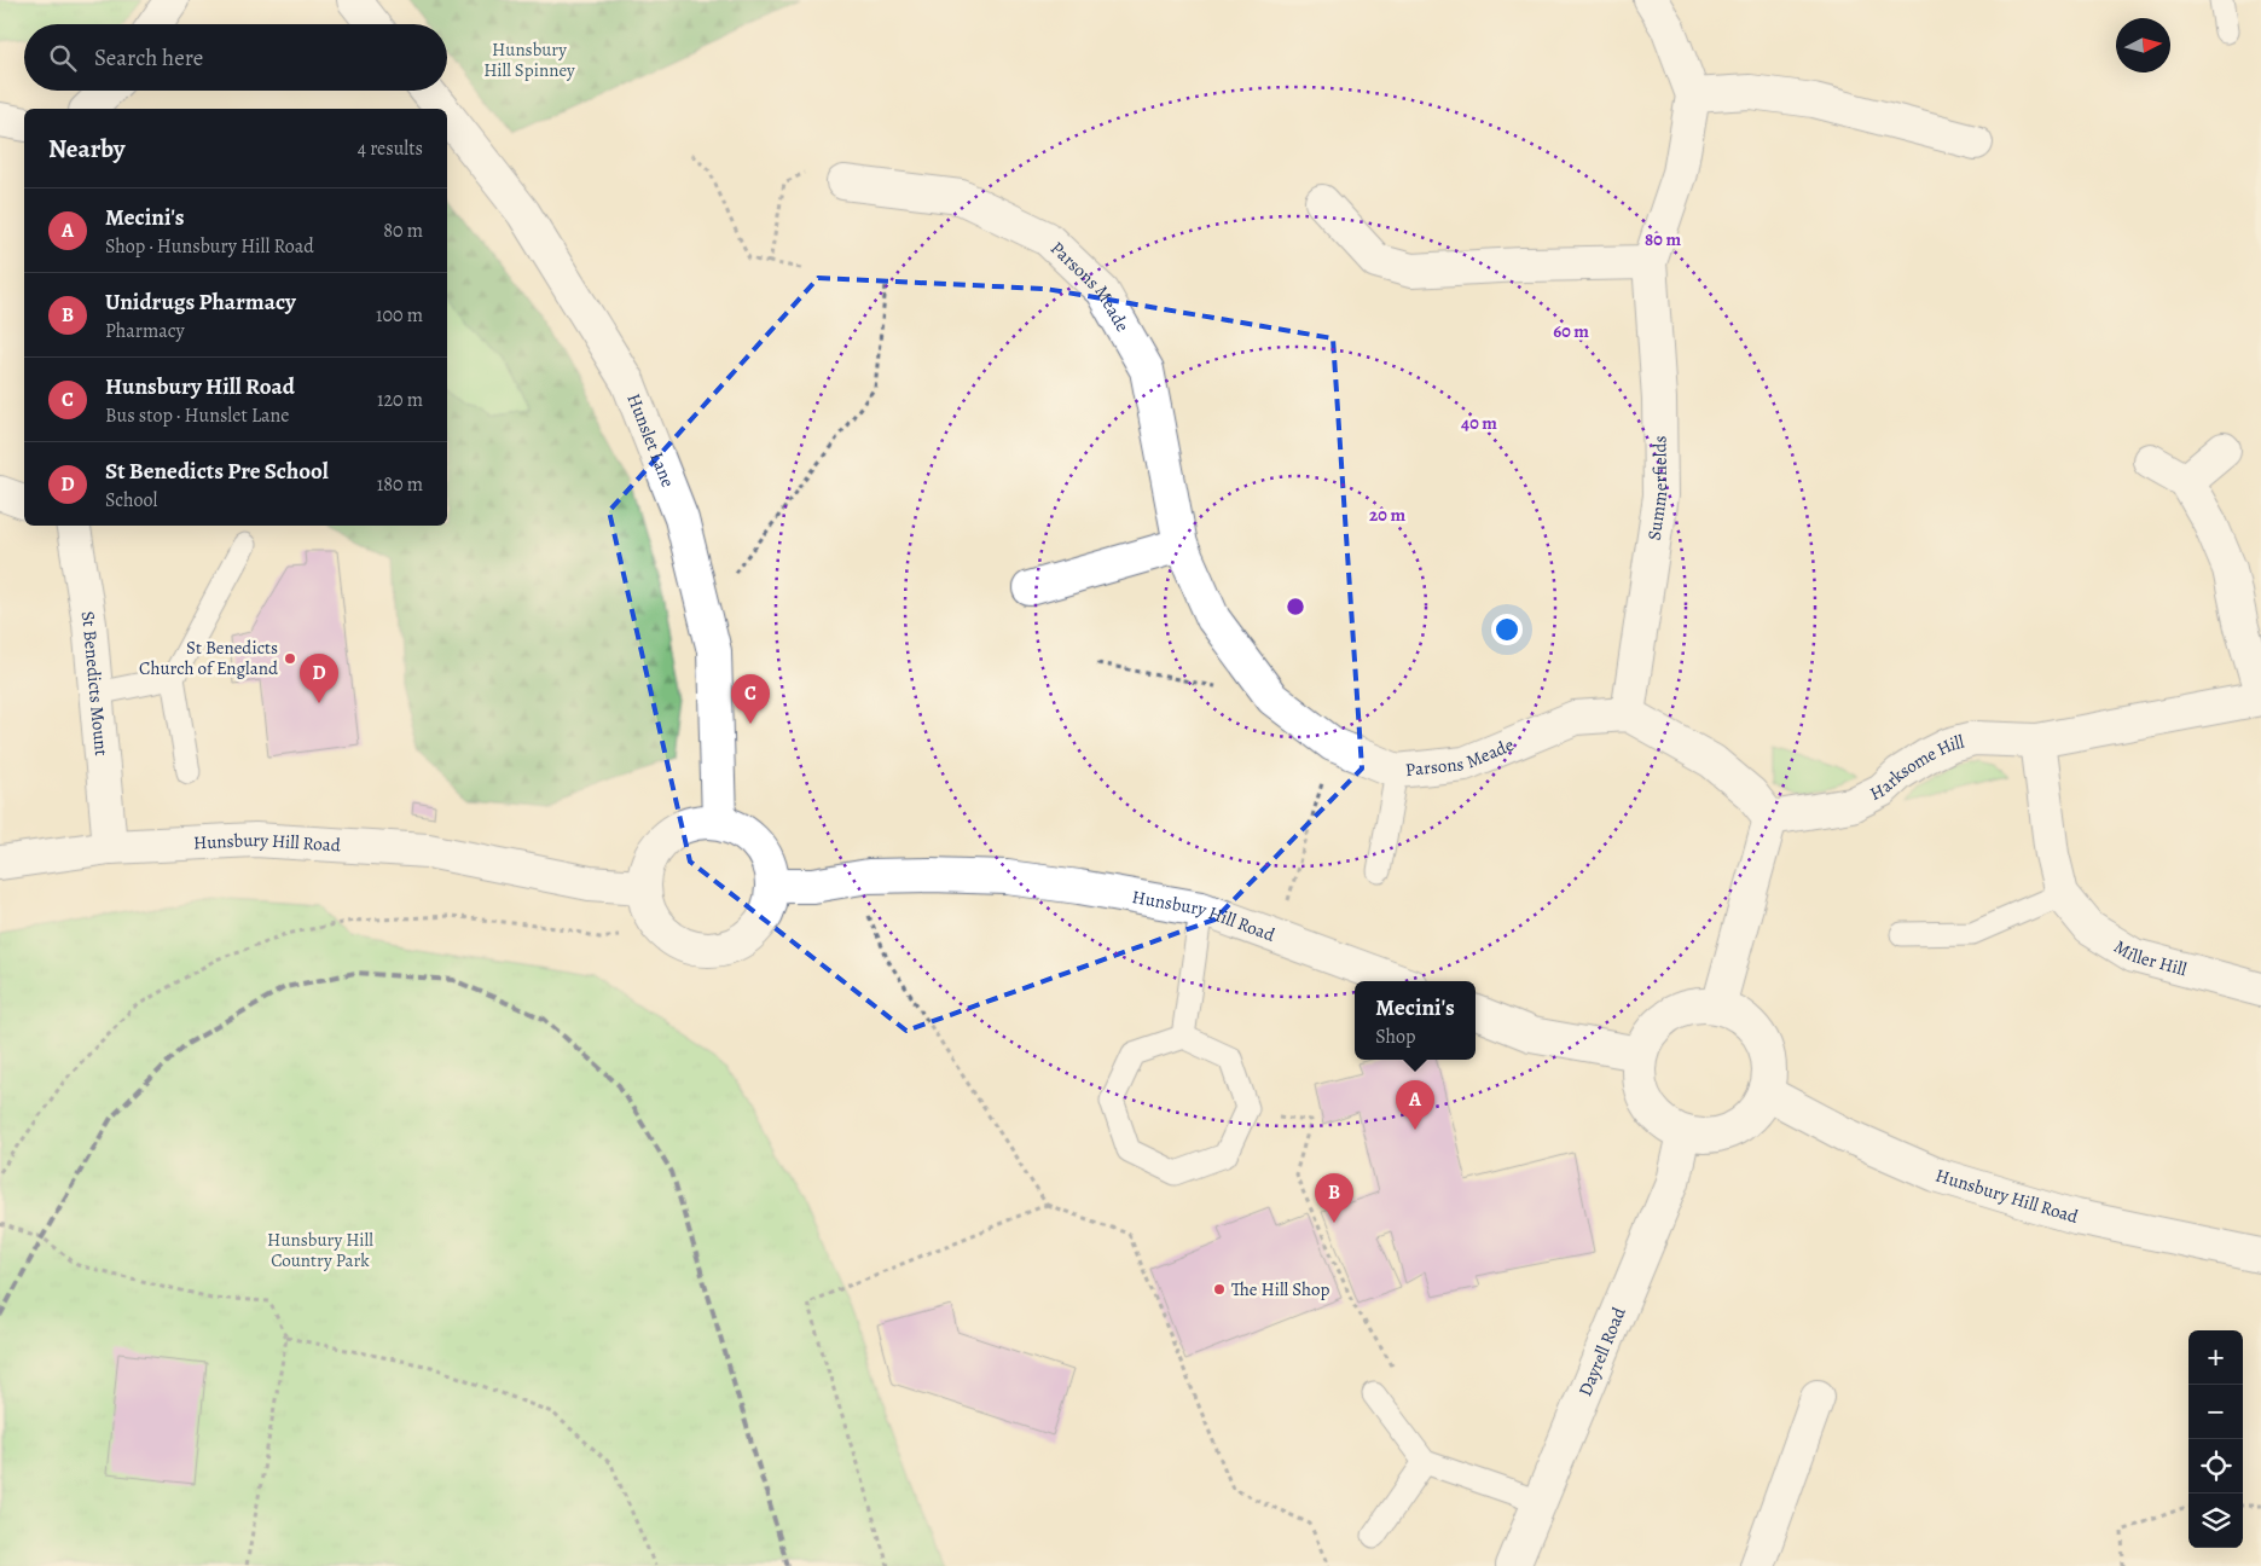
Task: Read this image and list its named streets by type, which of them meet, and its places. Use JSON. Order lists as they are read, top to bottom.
{
  "streets": {
    "street": [
      "Parsons Meade",
      "Hunslet Lane",
      "Summerfields",
      "St Benedicts Mount",
      "Harksome Hill",
      "Hunsbury Hill Road",
      "Miller Hill",
      "Dayrell Road"
    ]
  },
  "crossings": [
    ["Parsons Meade", "Summerfields"],
    ["Hunslet Lane", "Hunsbury Hill Road"],
    ["St Benedicts Mount", "Hunsbury Hill Road"],
    ["Harksome Hill", "Miller Hill"],
    ["Hunsbury Hill Road", "Dayrell Road"]
  ],
  "parks": ["Hunsbury Hill Spinney", "Hunsbury Hill Country Park"],
  "places": ["St Benedicts Church of England", "The Hill Shop"],
  "north": "right",
  "page": {
    "search": "Search here",
    "heading": ["Nearby", "4 results"],
    "list": [
      {
        "mark": "A",
        "name": "Mecini's",
        "note": "Shop · Hunsbury Hill Road",
        "value": "80 m"
      },
      {
        "mark": "B",
        "name": "Unidrugs Pharmacy",
        "note": "Pharmacy",
        "value": "100 m"
      },
      {
        "mark": "C",
        "name": "Hunsbury Hill Road",
        "note": "Bus stop · Hunslet Lane",
        "value": "120 m"
      },
      {
        "mark": "D",
        "name": "St Benedicts Pre School",
        "note": "School",
        "value": "180 m"
      }
    ],
    "pins": [
      "D",
      "C",
      "A",
      "B"
    ],
    "popup": ["Mecini's", "Shop"],
    "map_buttons": ["+", "−"]
  },
  "rings": [
    "80 m",
    "60 m",
    "40 m",
    "20 m"
  ]
}
